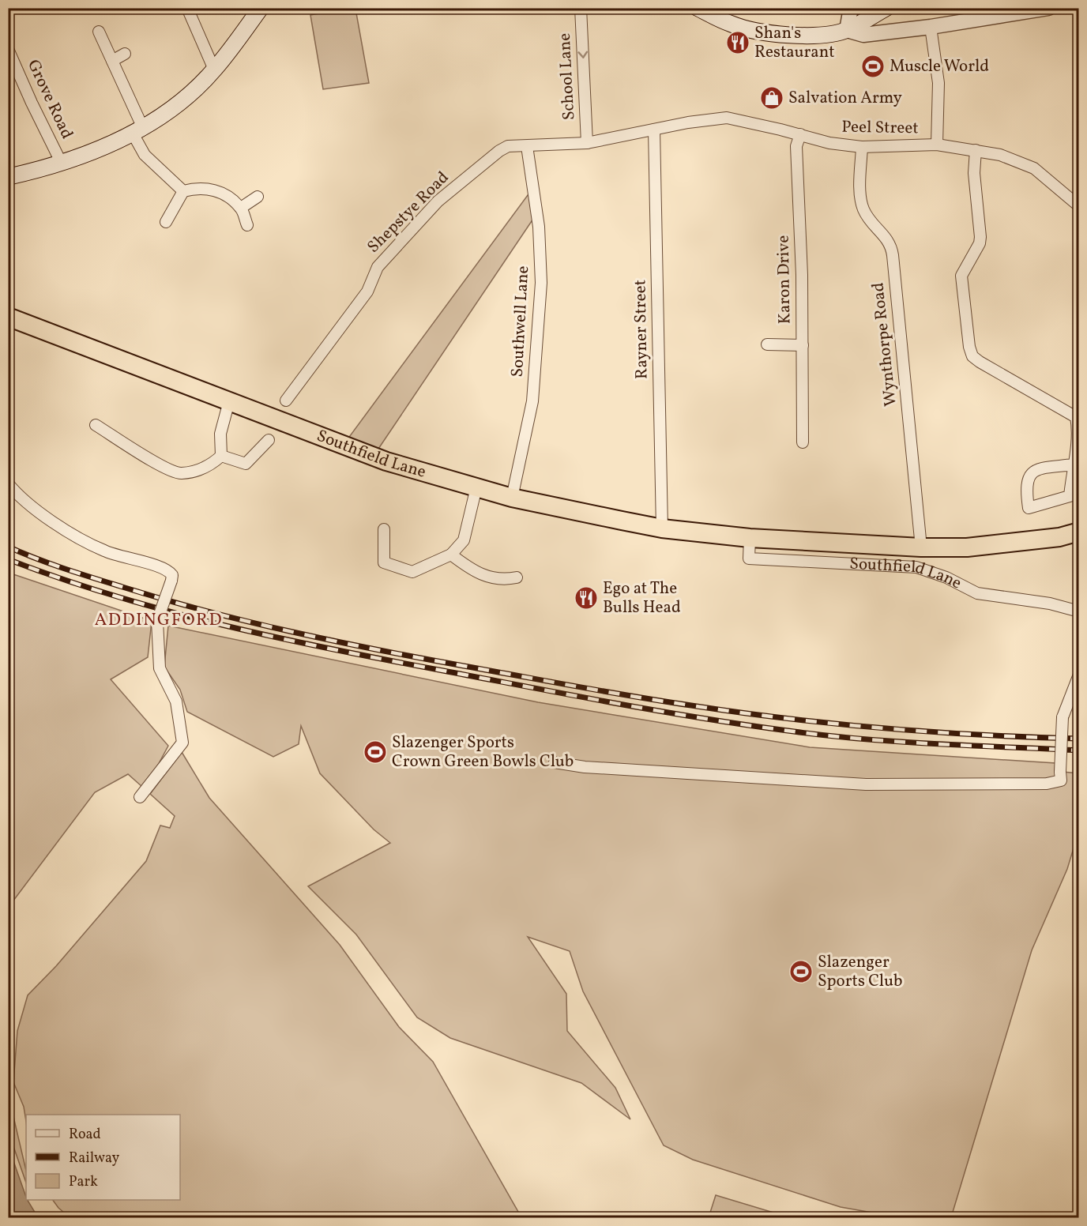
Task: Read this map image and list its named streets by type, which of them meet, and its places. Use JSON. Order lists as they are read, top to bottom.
{
  "streets": {
    "highway": ["Southfield Lane"],
    "street": [
      "School Lane",
      "Grove Road",
      "Peel Street",
      "Shepstye Road",
      "Karon Drive",
      "Southwell Lane",
      "Rayner Street",
      "Wynthorpe Road"
    ]
  },
  "crossings": [
    ["School Lane", "Peel Street"],
    ["Peel Street", "Shepstye Road"],
    ["Peel Street", "Karon Drive"],
    ["Peel Street", "Southwell Lane"],
    ["Peel Street", "Rayner Street"],
    ["Peel Street", "Wynthorpe Road"],
    ["Shepstye Road", "Southwell Lane"],
    ["Southwell Lane", "Southfield Lane"],
    ["Rayner Street", "Southfield Lane"],
    ["Wynthorpe Road", "Southfield Lane"]
  ],
  "one_way": ["School Lane"],
  "districts": ["ADDINGFORD"],
  "places": {
    "restaurant": ["Shan's Restaurant", "Ego at The Bulls Head"],
    "sports": ["Muscle World", "Slazenger Sports Crown Green Bowls Club", "Slazenger Sports Club"],
    "shop": ["Salvation Army"]
  },
  "legend": ["Road", "Railway", "Park"]
}
